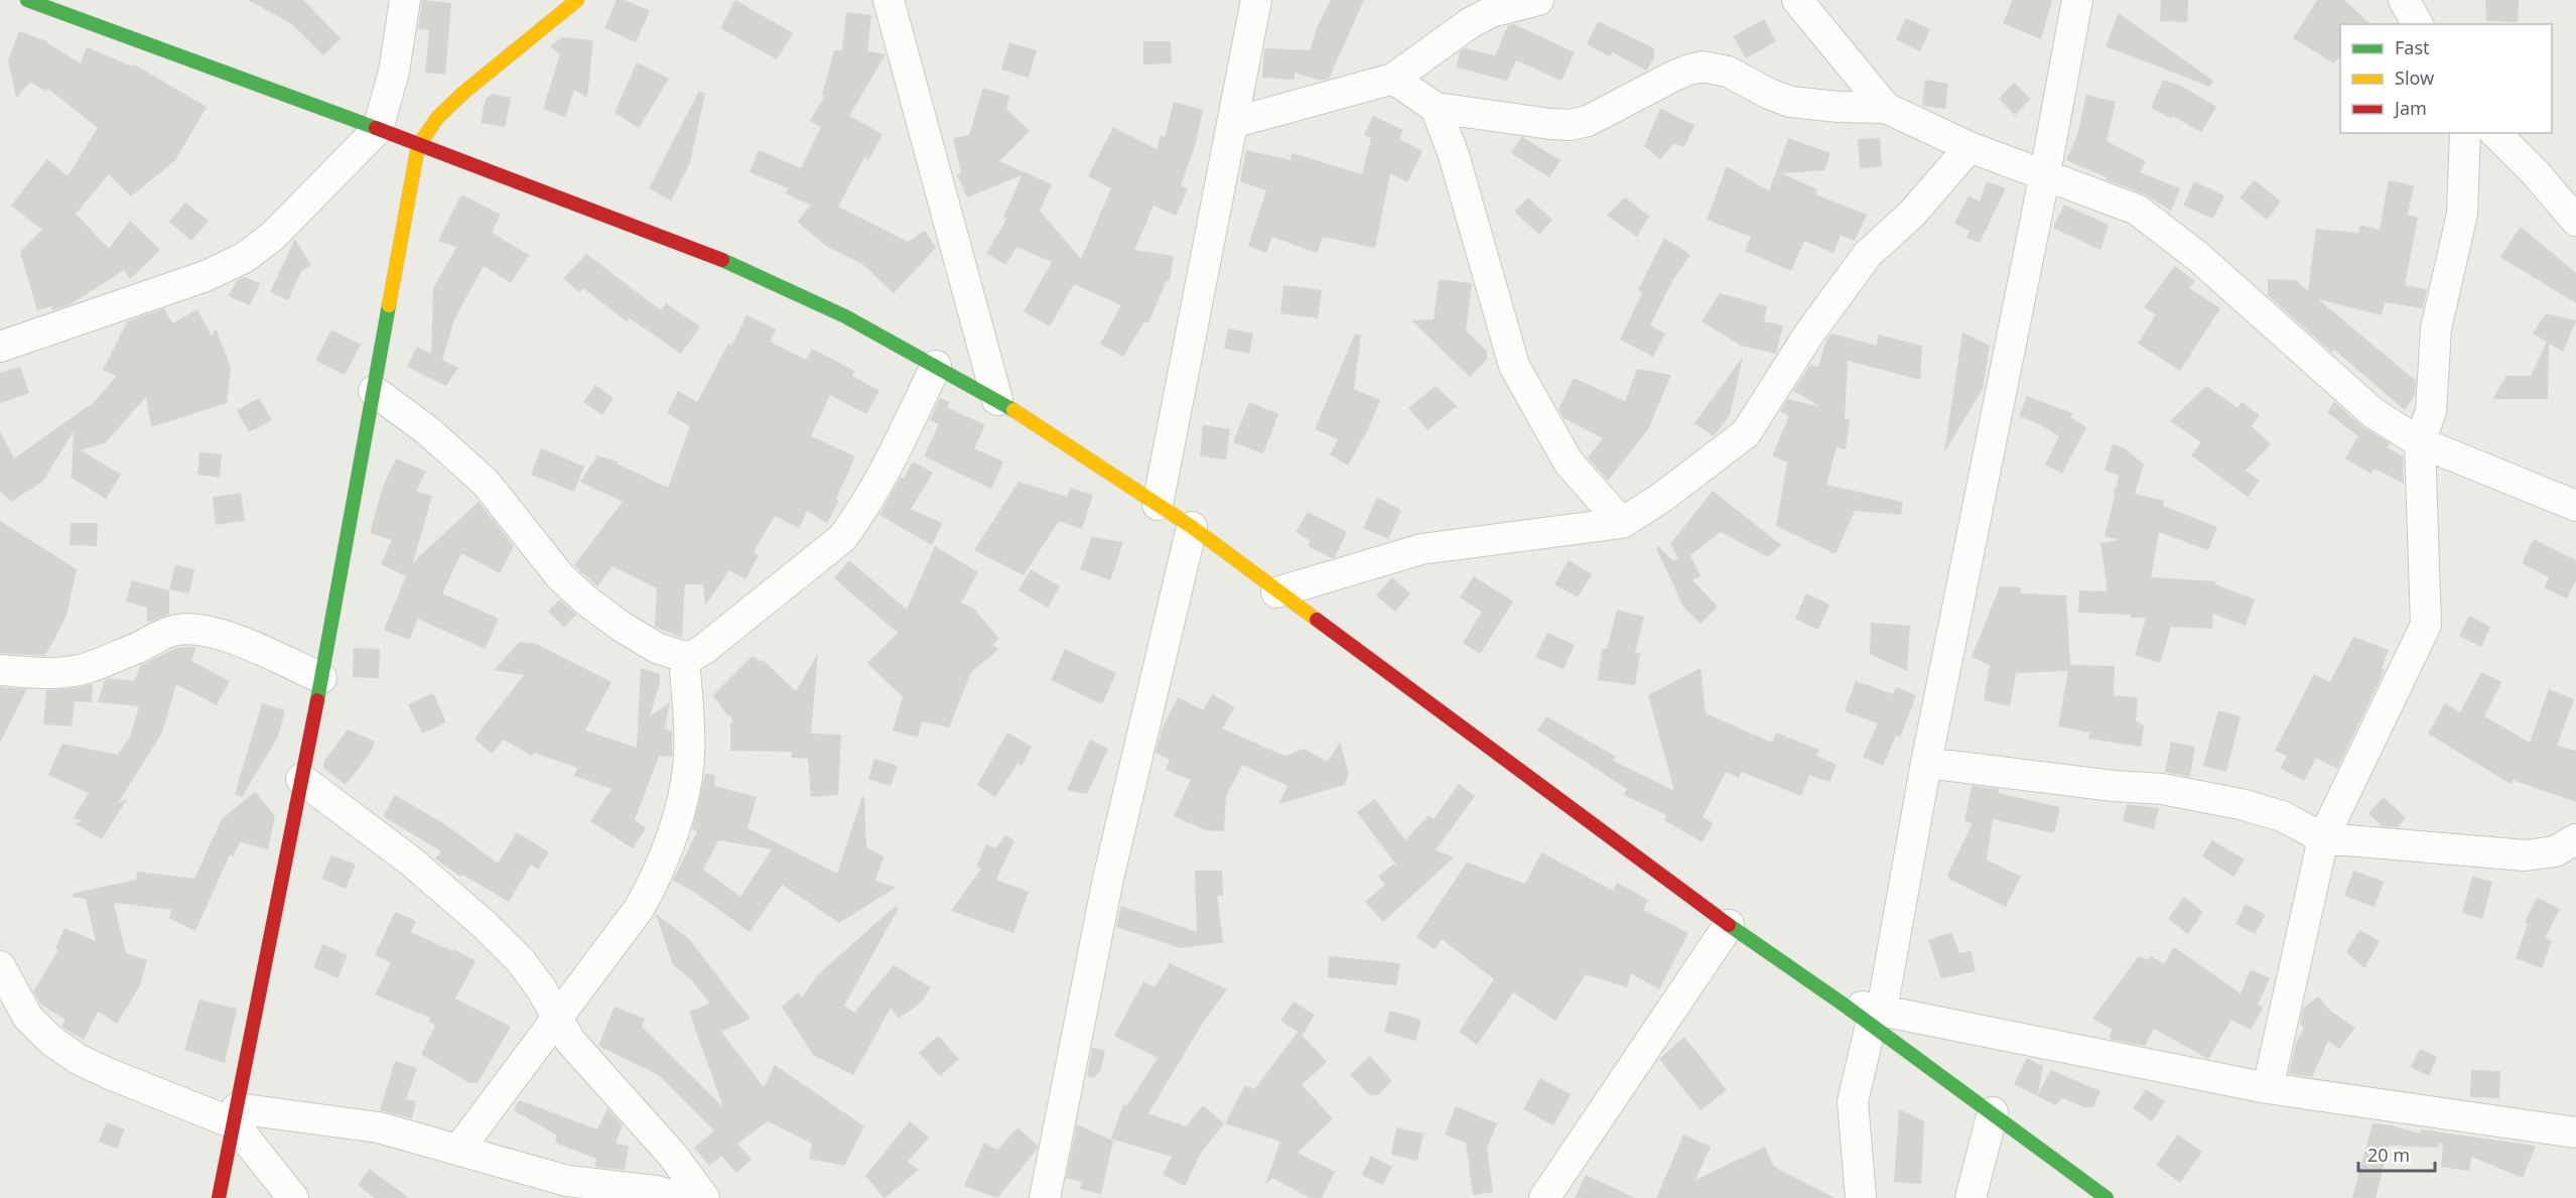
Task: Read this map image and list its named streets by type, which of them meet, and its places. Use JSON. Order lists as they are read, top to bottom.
{
  "legend": ["Fast", "Slow", "Jam"],
  "scale_bar": "20 m"
}
